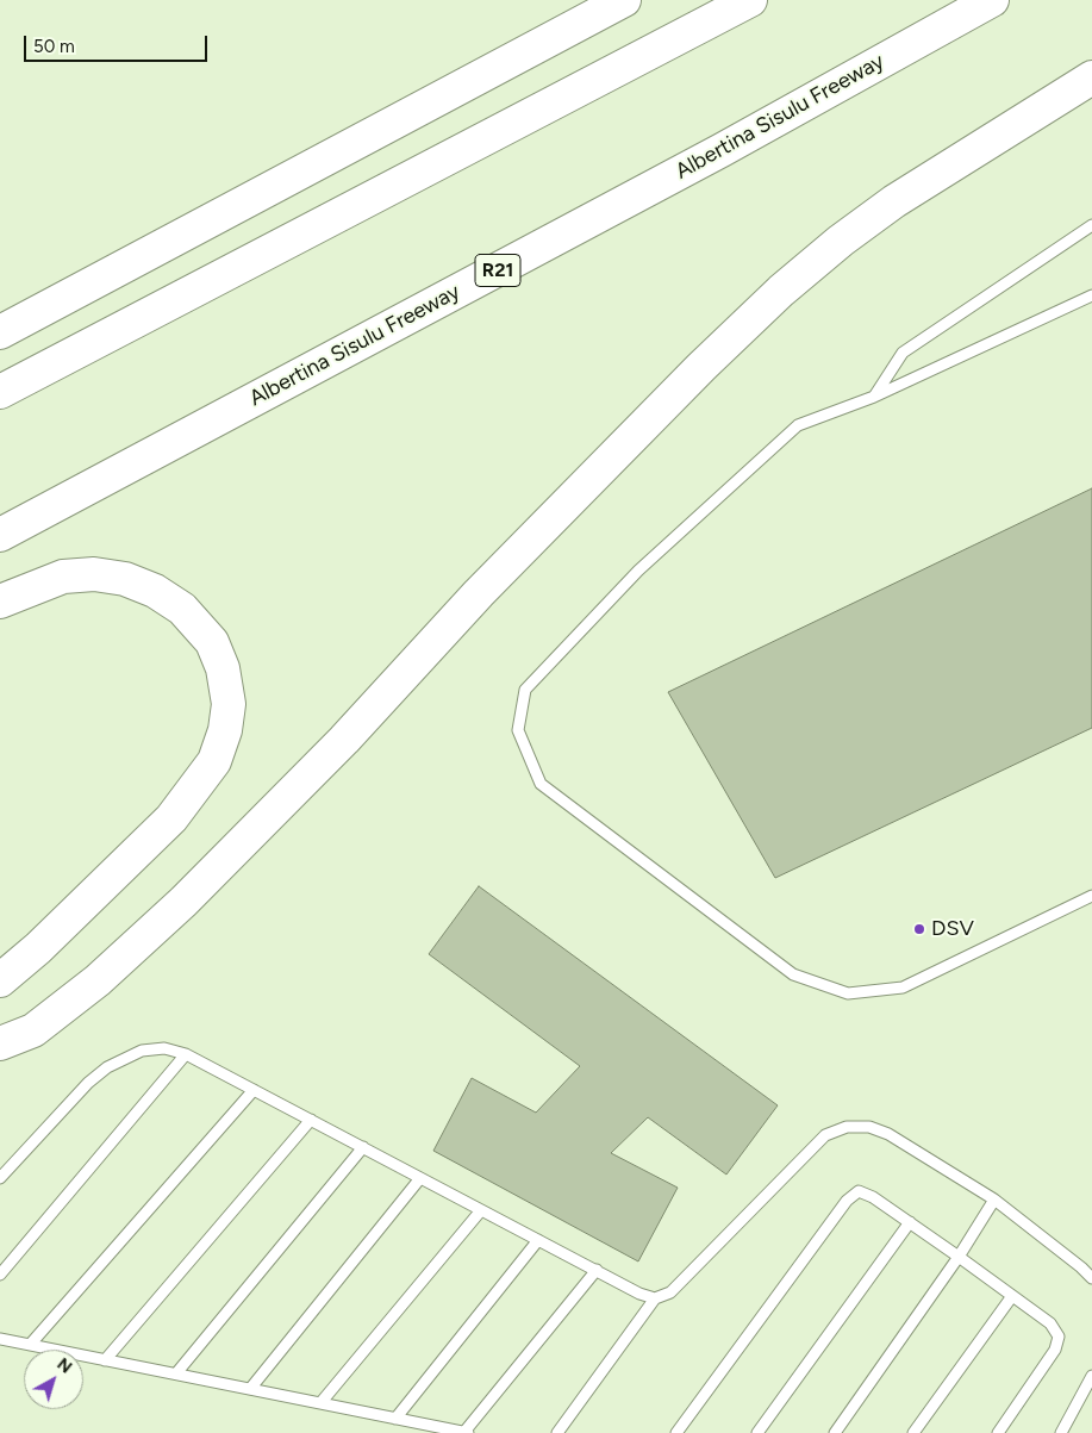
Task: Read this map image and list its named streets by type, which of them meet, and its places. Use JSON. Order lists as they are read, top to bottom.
{
  "streets": {
    "highway": ["Albertina Sisulu Freeway", "R21"]
  },
  "places": ["DSV"],
  "scale_bar": "50 m",
  "north": "top right"
}
